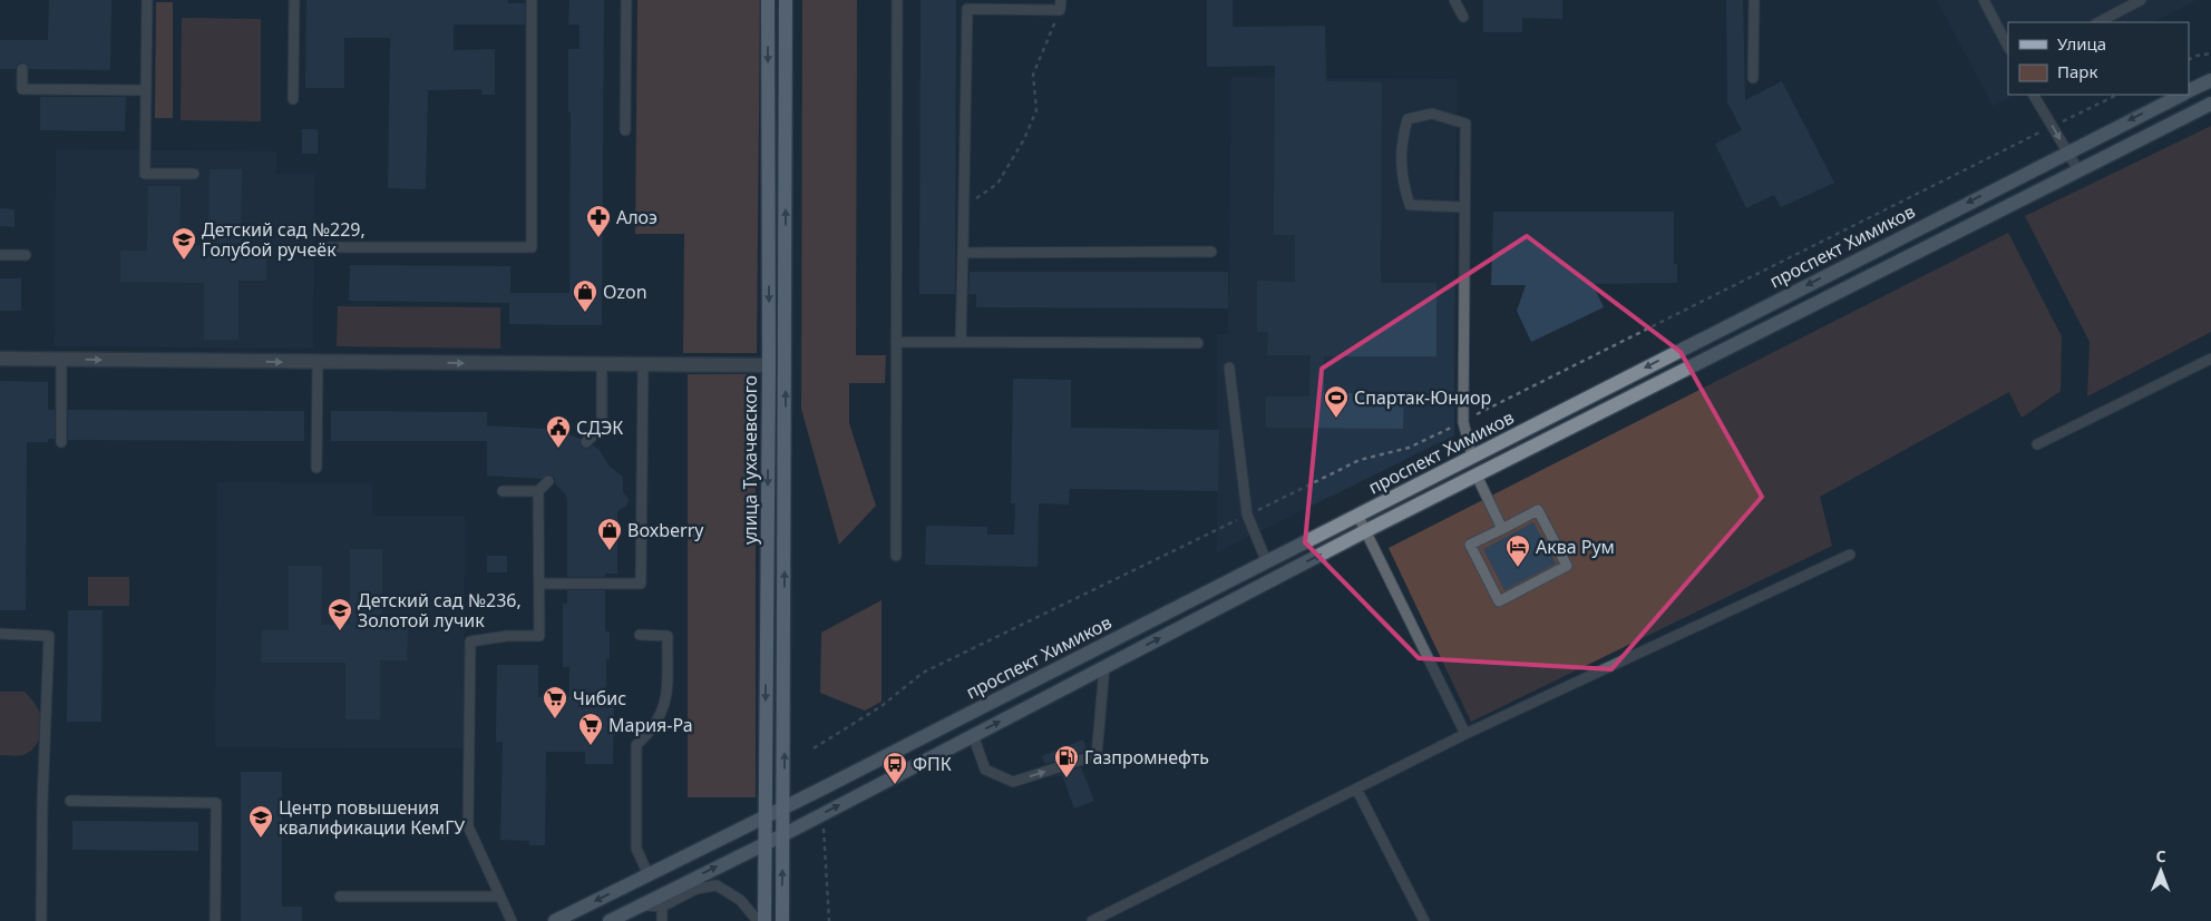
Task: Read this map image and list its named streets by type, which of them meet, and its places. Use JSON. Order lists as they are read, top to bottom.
{
  "streets": {
    "main road": ["проспект Химиков", "улица Тухачевского"]
  },
  "crossings": [
    ["проспект Химиков", "улица Тухачевского"]
  ],
  "places": {
    "pharmacy": ["Алоэ"],
    "school or university": ["Детский сад №229, Голубой ручеёк", "Детский сад №236, Золотой лучик", "Центр повышения квалификации КемГУ"],
    "shop": ["Ozon", "Boxberry"],
    "sports": ["Спартак-Юниор"],
    "public building": ["СДЭК"],
    "hotel": ["Аква Рум"],
    "supermarket": ["Чибис", "Мария-Ра"],
    "fuel station": ["Газпромнефть"],
    "bus stop": ["ФПК"]
  },
  "legend": ["Улица", "Парк"],
  "north": "top"
}
